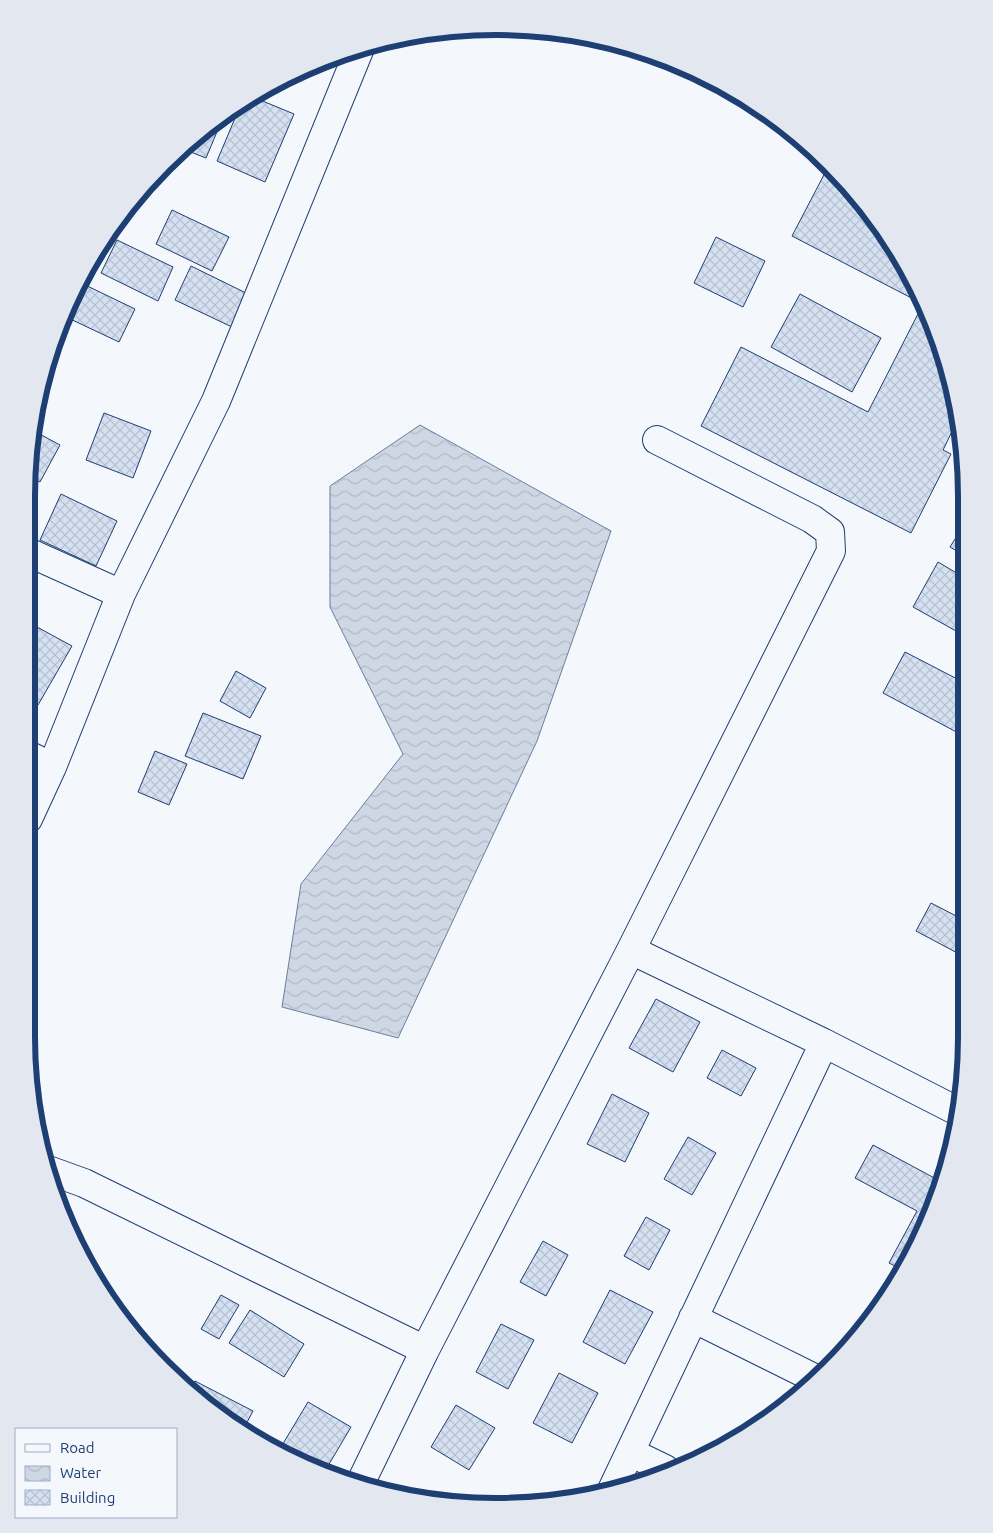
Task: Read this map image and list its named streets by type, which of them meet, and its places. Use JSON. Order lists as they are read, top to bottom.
{
  "legend": ["Road", "Water", "Building"]
}
